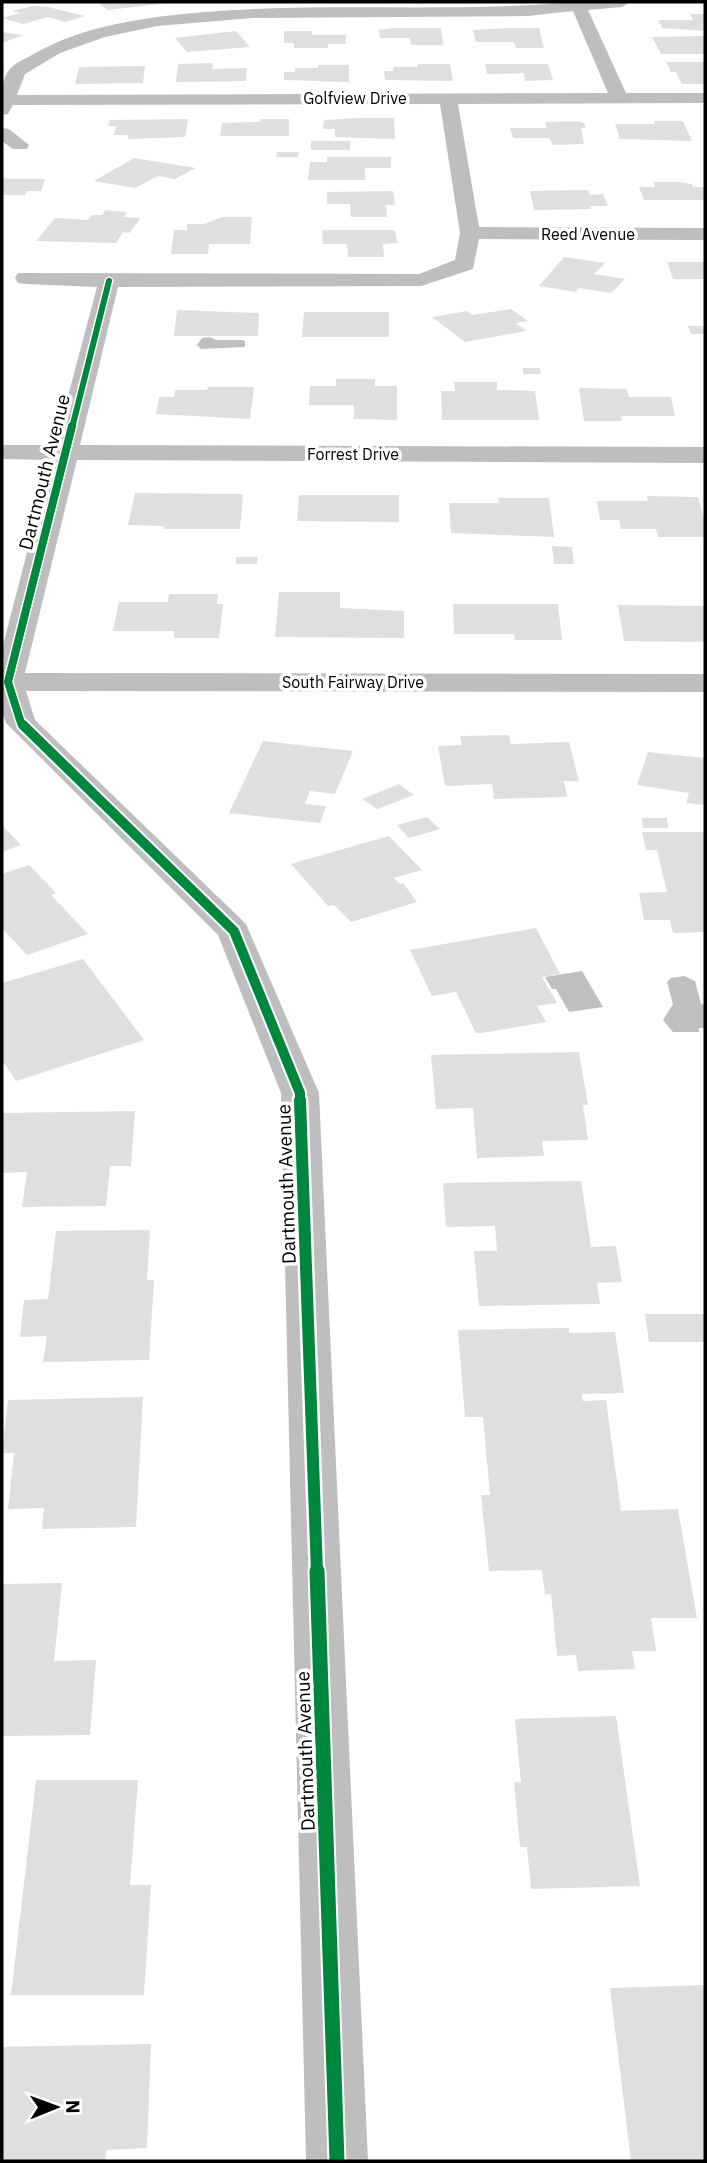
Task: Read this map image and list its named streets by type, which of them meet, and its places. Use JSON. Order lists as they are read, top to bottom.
{
  "streets": {
    "street": [
      "Golfview Drive",
      "Reed Avenue",
      "Forrest Drive",
      "Dartmouth Avenue",
      "South Fairway Drive"
    ]
  },
  "crossings": [
    ["Forrest Drive", "Dartmouth Avenue"],
    ["Dartmouth Avenue", "South Fairway Drive"]
  ],
  "north": "right"
}
